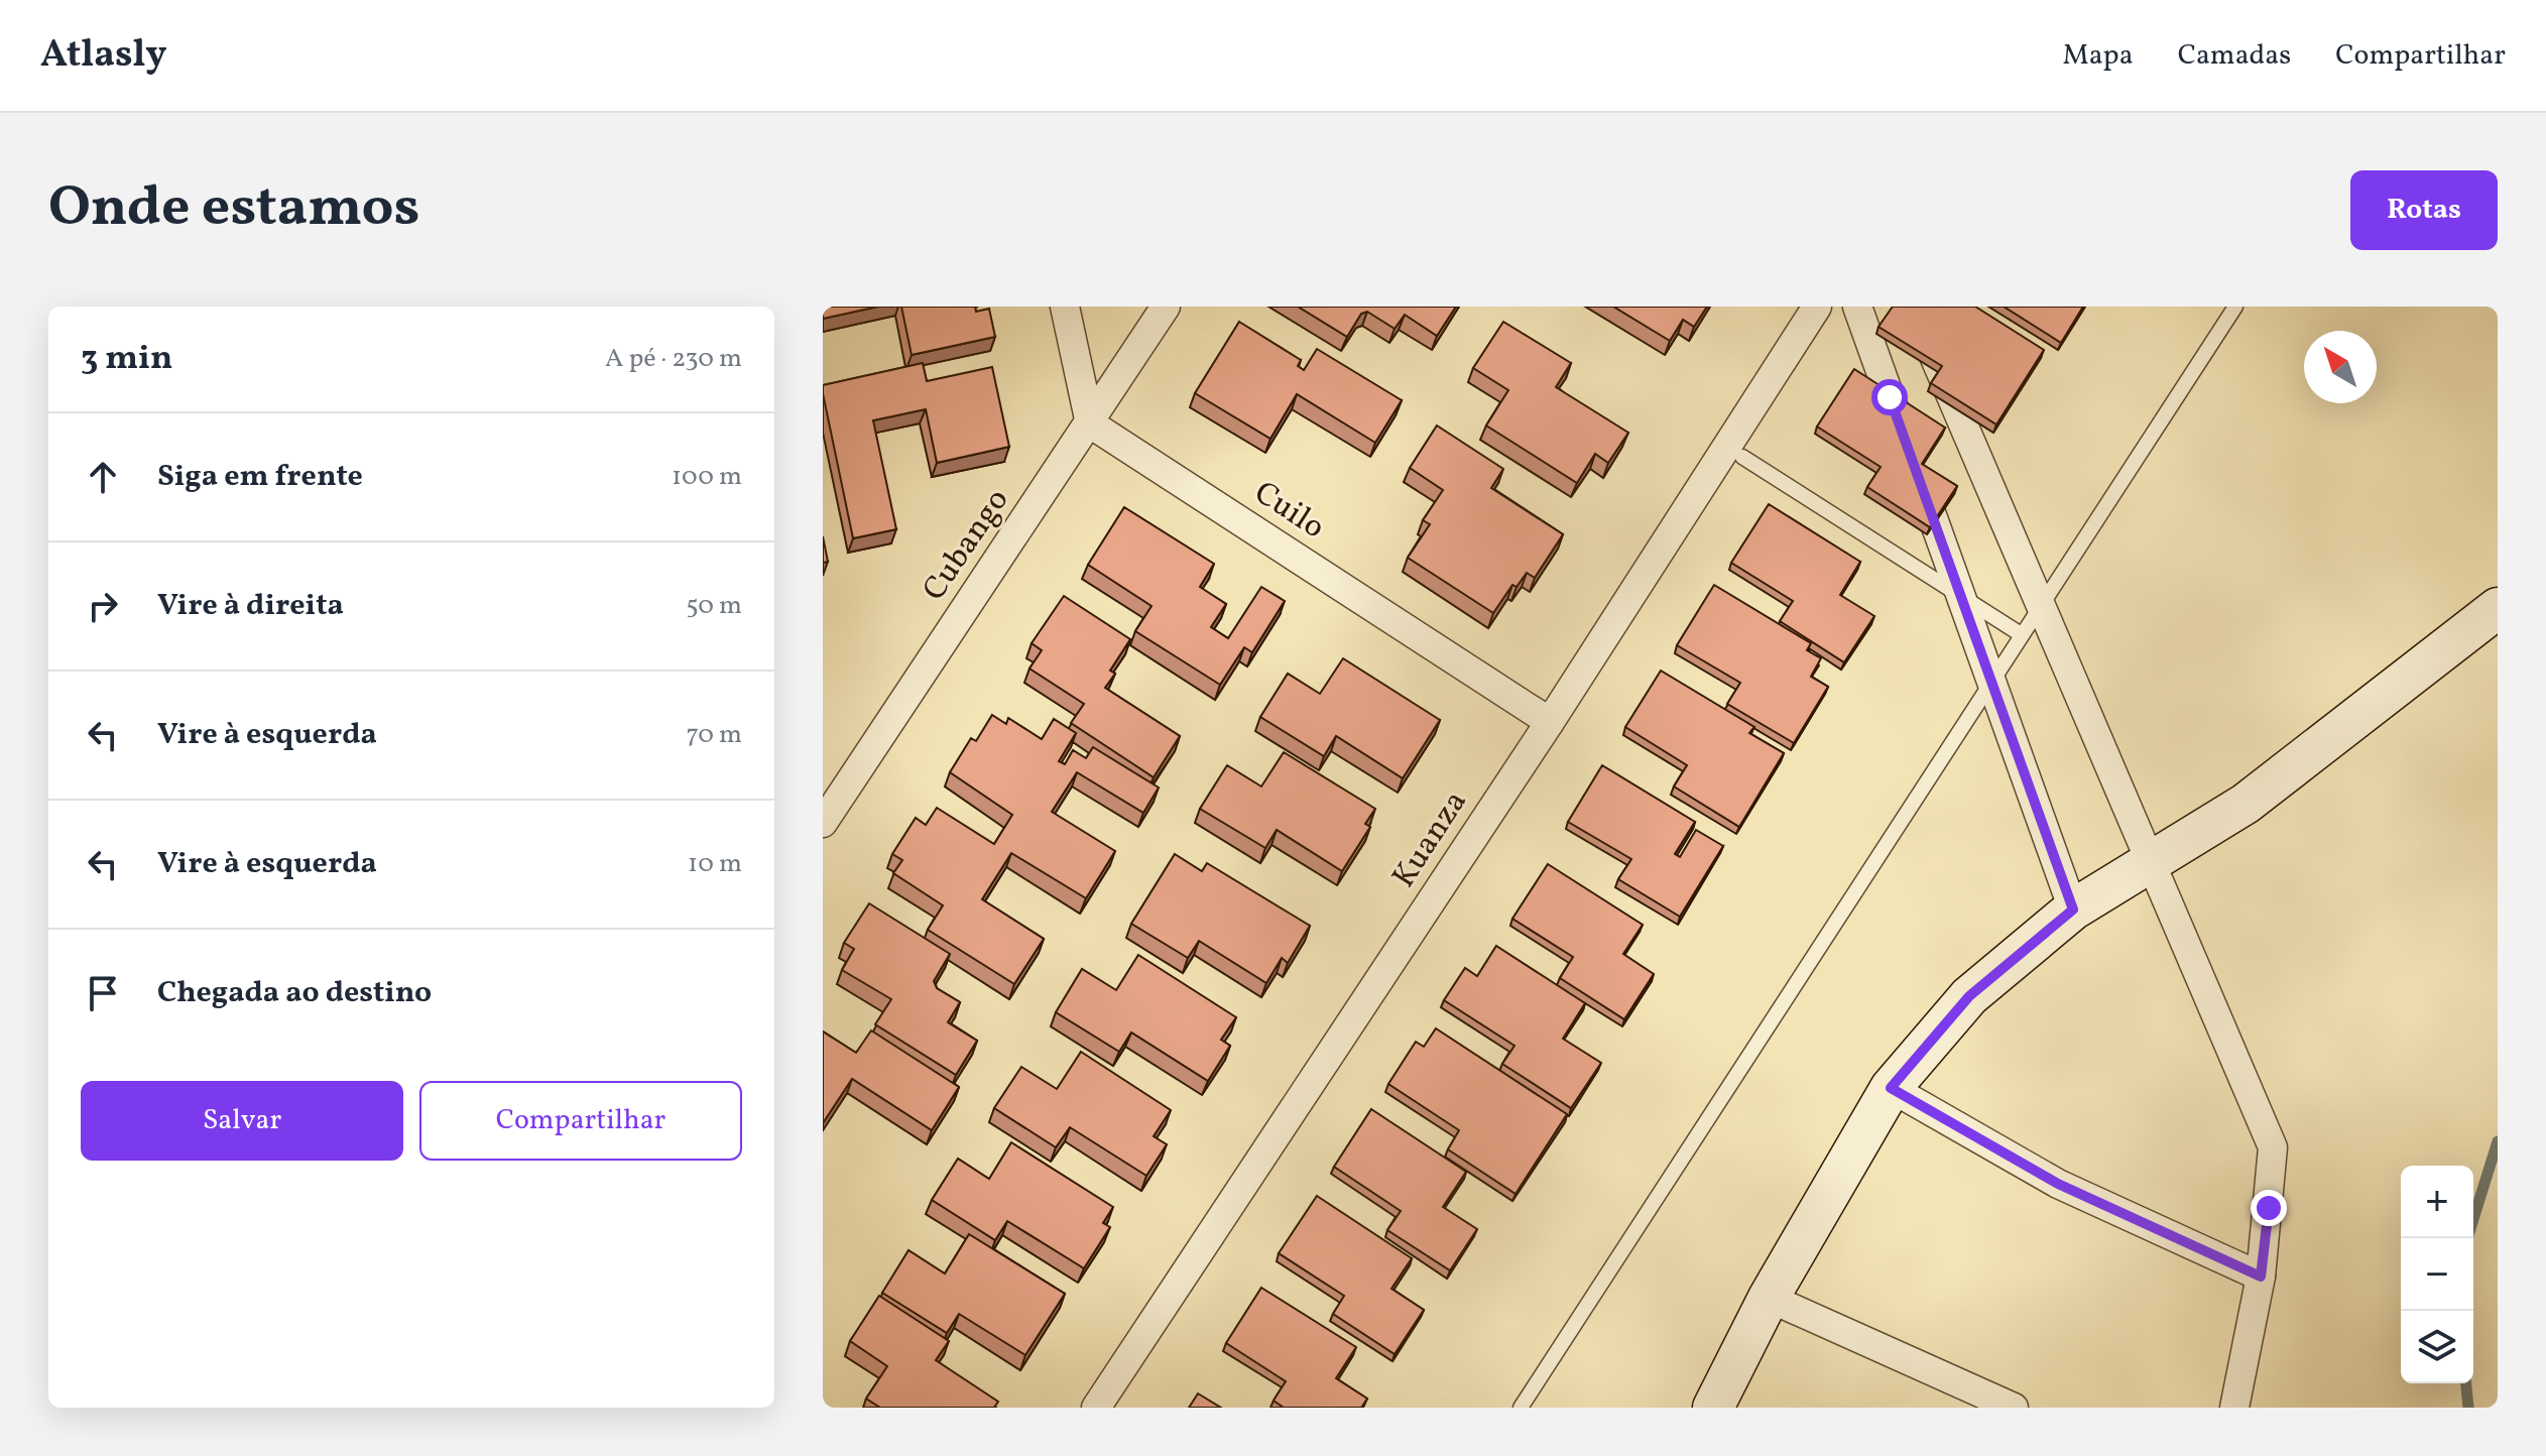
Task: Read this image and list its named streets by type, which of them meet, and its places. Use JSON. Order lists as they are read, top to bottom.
{
  "streets": {
    "street": ["Cuilo", "Cubango", "Kuanza"]
  },
  "crossings": [
    ["Cuilo", "Cubango"],
    ["Cuilo", "Kuanza"]
  ],
  "north": "top left",
  "page": {
    "header": "Atlasly",
    "nav": ["Mapa", "Camadas", "Compartilhar"],
    "title": "Onde estamos",
    "buttons": [
      "Rotas",
      ["Salvar", "Compartilhar"]
    ],
    "heading": ["3 min", "A pé · 230 m"],
    "list": [
      ["Siga em frente", "100 m"],
      ["Vire à direita", "50 m"],
      ["Vire à esquerda", "70 m"],
      ["Vire à esquerda", "10 m"],
      "Chegada ao destino"
    ],
    "map_buttons": ["+", "−"]
  }
}
